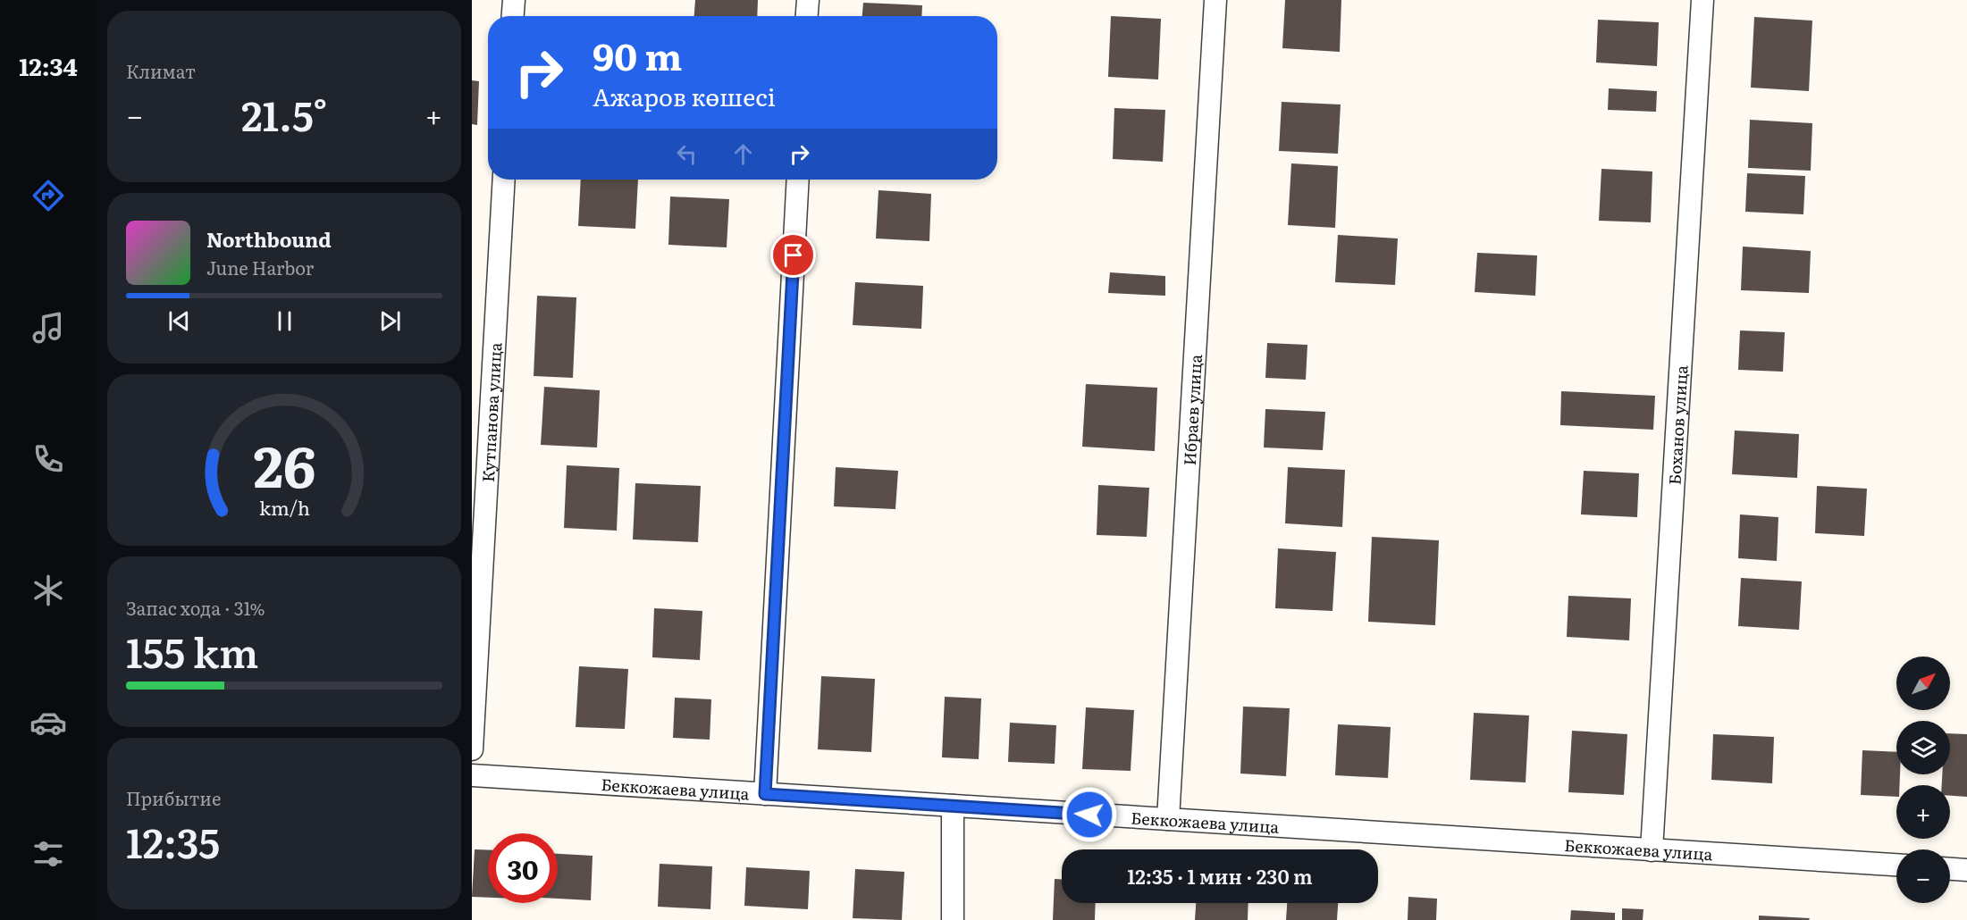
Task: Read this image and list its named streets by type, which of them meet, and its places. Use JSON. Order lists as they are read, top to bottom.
{
  "streets": {
    "street": [
      "Ибраев улица",
      "Кутпанова улица",
      "Боханов улица",
      "Беккожаева улица"
    ]
  },
  "crossings": [
    ["Ибраев улица", "Беккожаева улица"],
    ["Боханов улица", "Беккожаева улица"]
  ],
  "north": "top right",
  "page": {
    "tabs": "12:34",
    "tile": [
      "Климат",
      ["Запас хода · 31%", "155 km"],
      ["Прибытие", "12:35"]
    ],
    "turn": ["90 m", "Ажаров көшесі"],
    "heat": ["−", "21.5°", "+"],
    "song": ["Northbound", "June Harbor"],
    "map_buttons": ["+", "−"],
    "limit": "30",
    "trip": "12:35 · 1 мин · 230 m",
    "gauge": ["26", "km/h"]
  }
}
